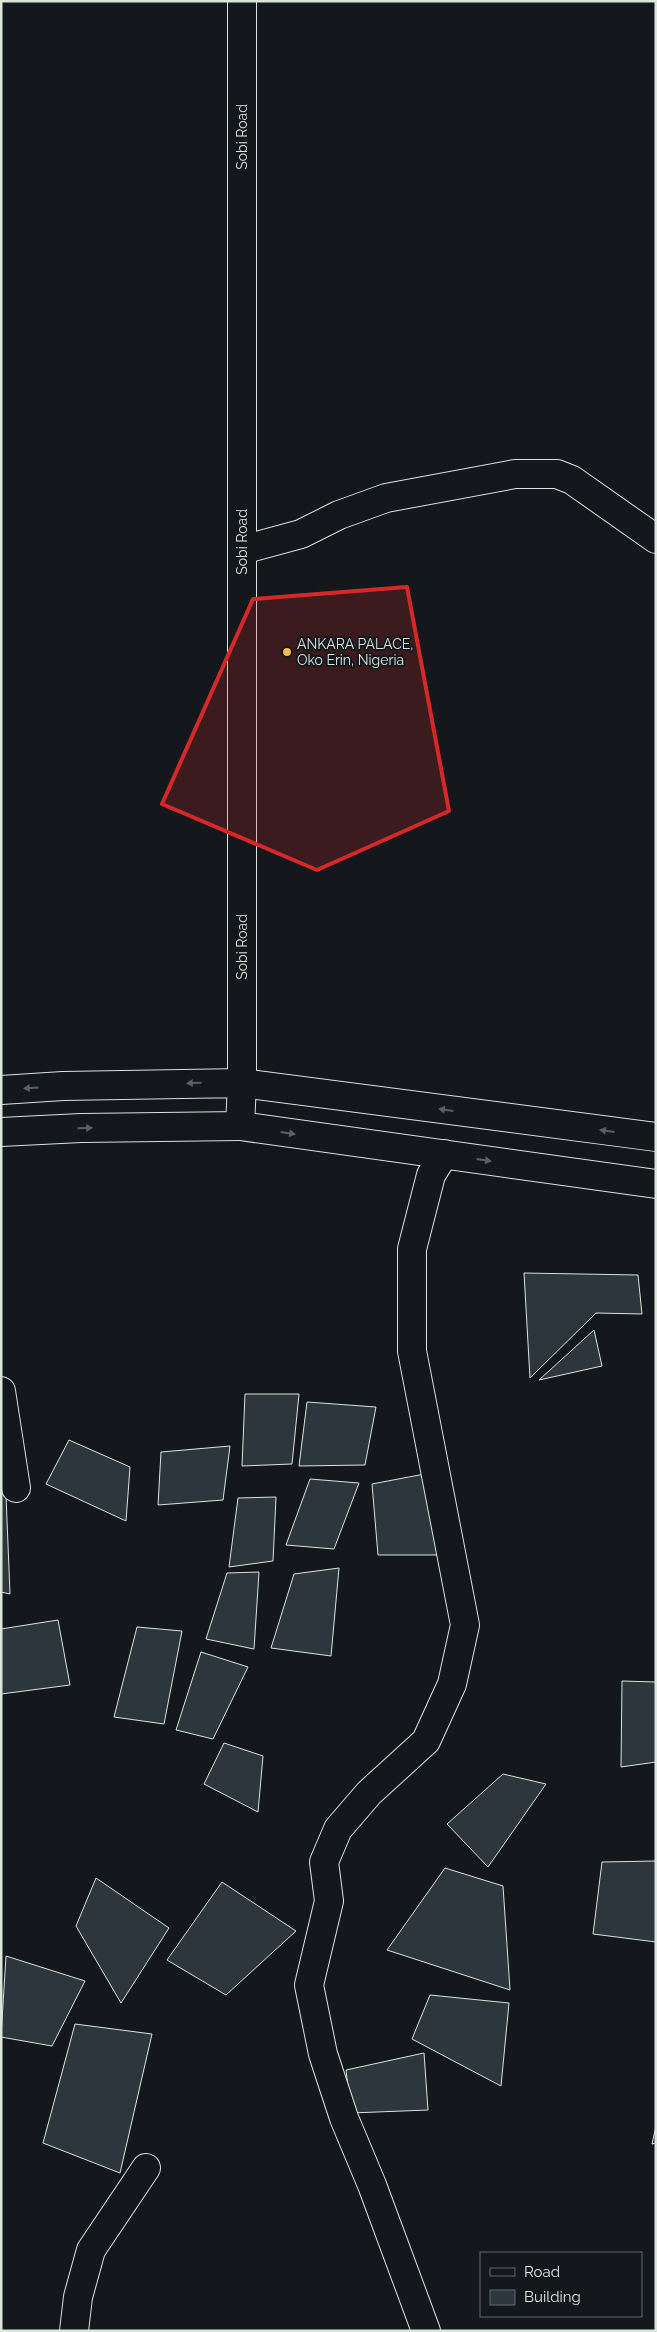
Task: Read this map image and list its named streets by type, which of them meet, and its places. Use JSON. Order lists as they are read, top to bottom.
{
  "streets": {
    "main road": ["Sobi Road"]
  },
  "places": ["ANKARA PALACE, Oko Erin, Nigeria"],
  "legend": ["Road", "Building"]
}
